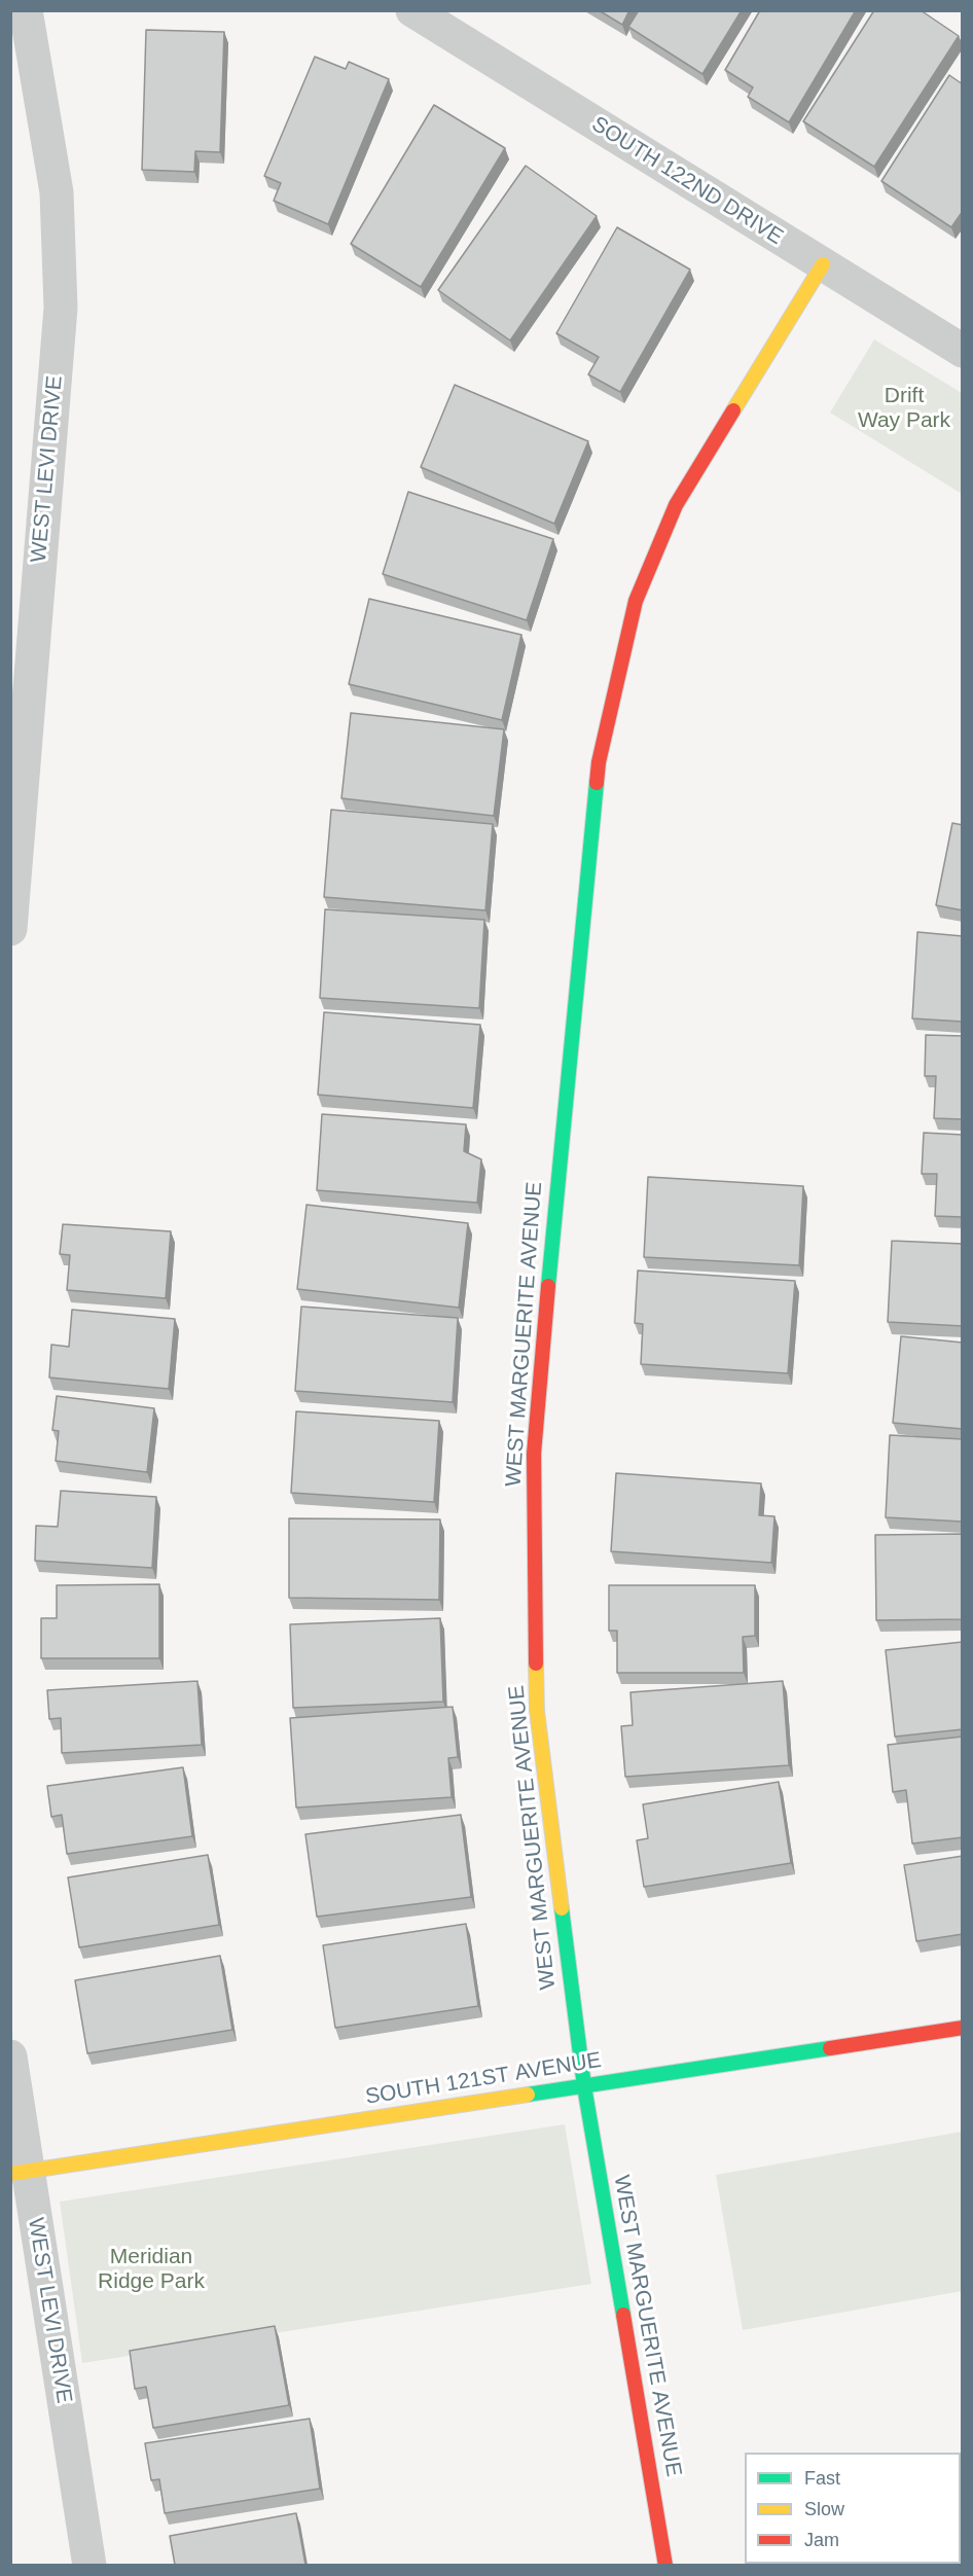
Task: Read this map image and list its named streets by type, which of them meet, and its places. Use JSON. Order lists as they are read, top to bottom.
{
  "streets": {
    "street": [
      "SOUTH 122ND DRIVE",
      "WEST LEVI DRIVE",
      "WEST MARGUERITE AVENUE",
      "SOUTH 121ST AVENUE"
    ]
  },
  "crossings": [
    ["SOUTH 122ND DRIVE", "WEST MARGUERITE AVENUE"],
    ["WEST LEVI DRIVE", "SOUTH 121ST AVENUE"],
    ["WEST MARGUERITE AVENUE", "SOUTH 121ST AVENUE"]
  ],
  "parks": ["Drift Way Park", "Meridian Ridge Park"],
  "legend": ["Fast", "Slow", "Jam"]
}
